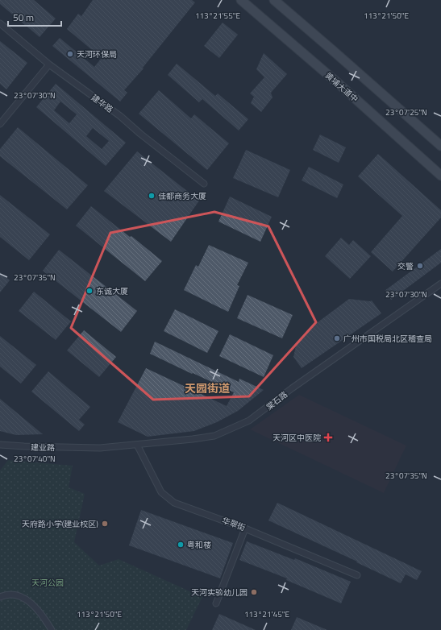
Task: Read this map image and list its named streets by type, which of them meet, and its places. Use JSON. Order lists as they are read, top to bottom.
{
  "streets": {
    "main road": ["黄埔大道中"],
    "street": [
      "建华路",
      "棠石路",
      "建业路",
      "华翠街"
    ]
  },
  "crossings": [
    ["棠石路", "建业路"],
    ["棠石路", "华翠街"]
  ],
  "districts": ["天园街道"],
  "parks": ["天河公园"],
  "places": {
    "other": [
      "天河环保局",
      "佳都商务大厦",
      "交警",
      "东诚大厦",
      "广州市国税局北区稽查局",
      "天府路小学(建业校区)",
      "粤和楼",
      "天河实验幼儿园"
    ],
    "health": ["天河区中医院"]
  },
  "scale_bar": "50 m",
  "coordinates": [
    "113°21'55\"E",
    "113°21'50\"E",
    "23°07'30\"N",
    "23°07'25\"N",
    "23°07'35\"N",
    "23°07'40\"N",
    "113°21'45\"E"
  ]
}
